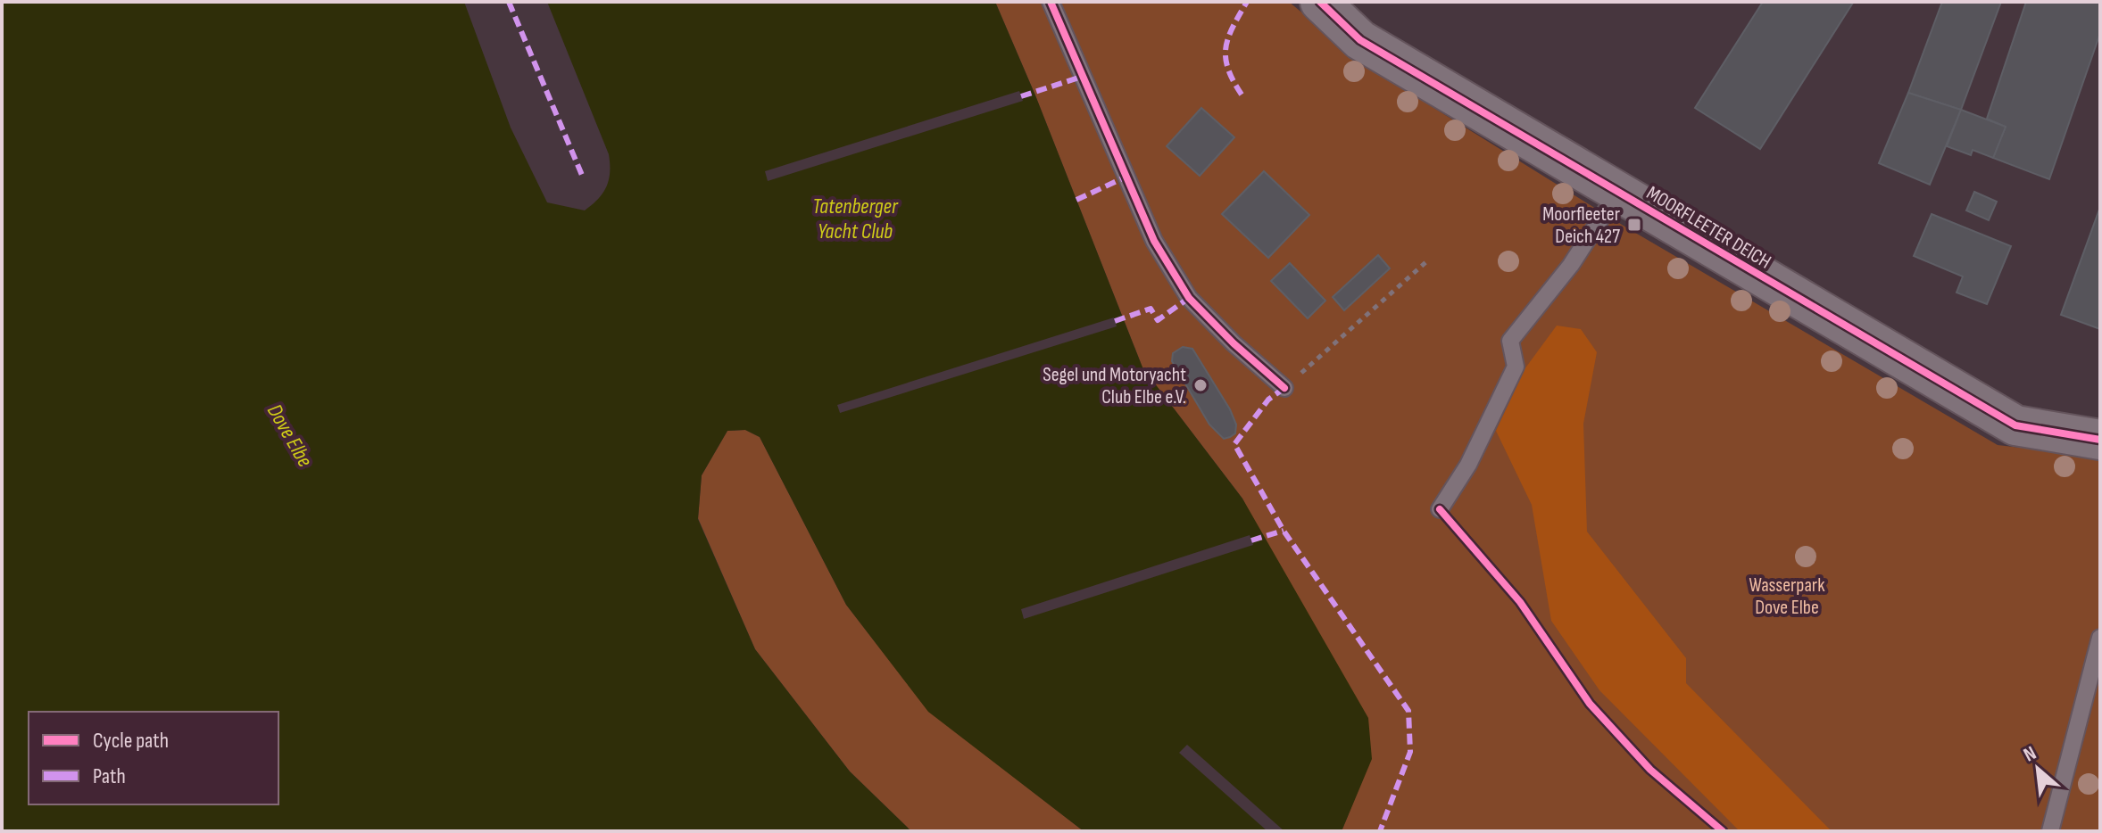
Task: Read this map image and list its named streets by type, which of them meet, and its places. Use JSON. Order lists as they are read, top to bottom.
{
  "streets": {
    "street": ["MOORFLEETER DEICH"]
  },
  "water": ["Tatenberger Yacht Club", "Dove Elbe"],
  "parks": ["Wasserpark Dove Elbe"],
  "places": {
    "transit": ["Moorfleeter Deich 427"],
    "other": ["Segel und Motoryacht Club Elbe e.V."]
  },
  "legend": ["Cycle path", "Path"],
  "north": "top left"
}
